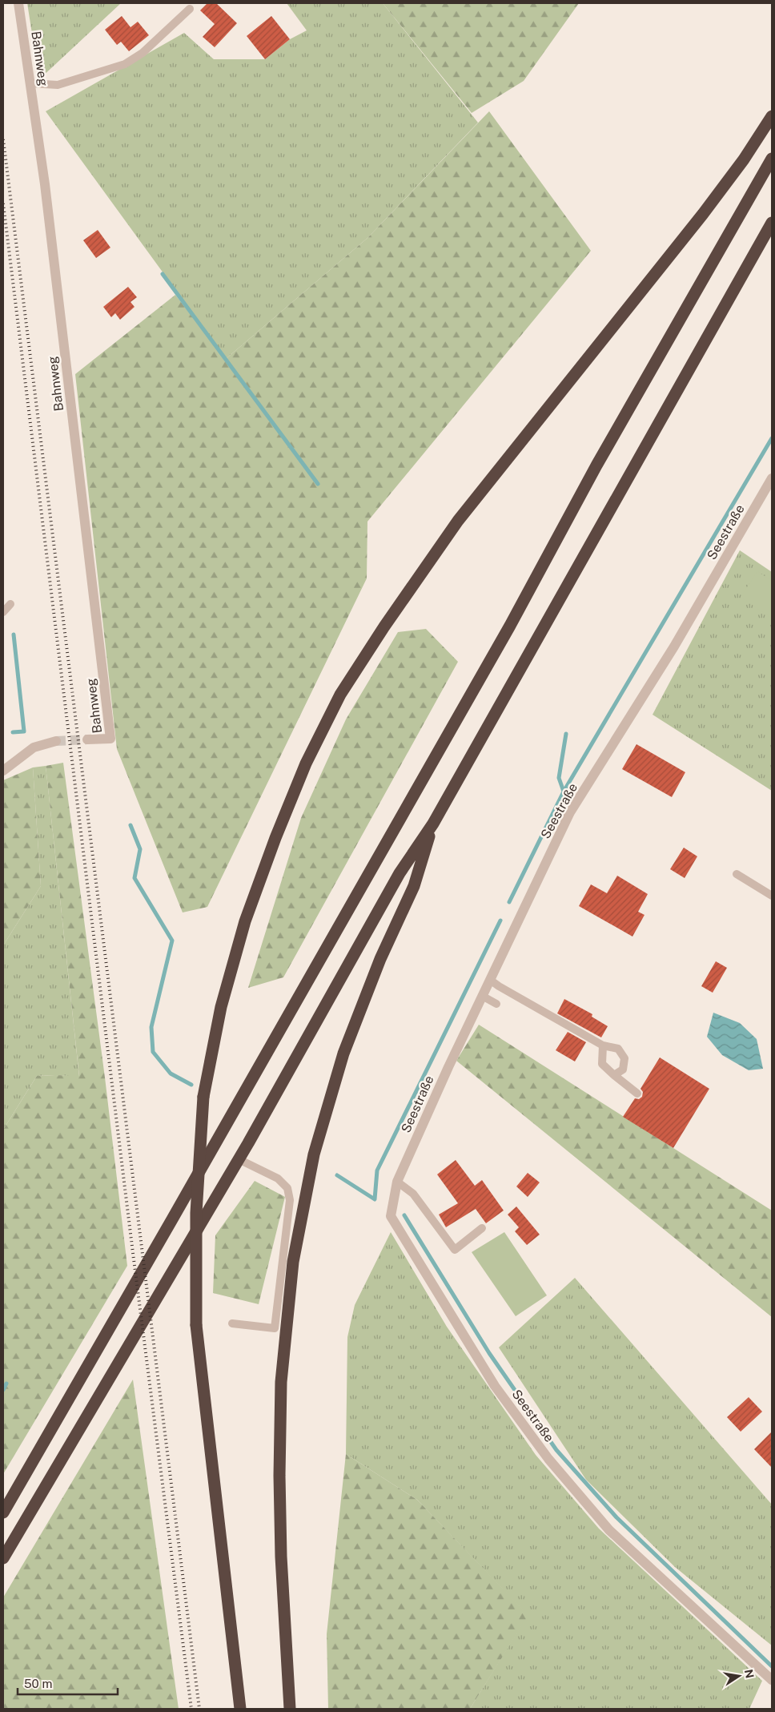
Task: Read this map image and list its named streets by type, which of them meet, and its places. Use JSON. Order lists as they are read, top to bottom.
{
  "streets": {
    "street": ["Bahnweg", "Seestraße"]
  },
  "scale_bar": "50 m",
  "north": "right"
}
